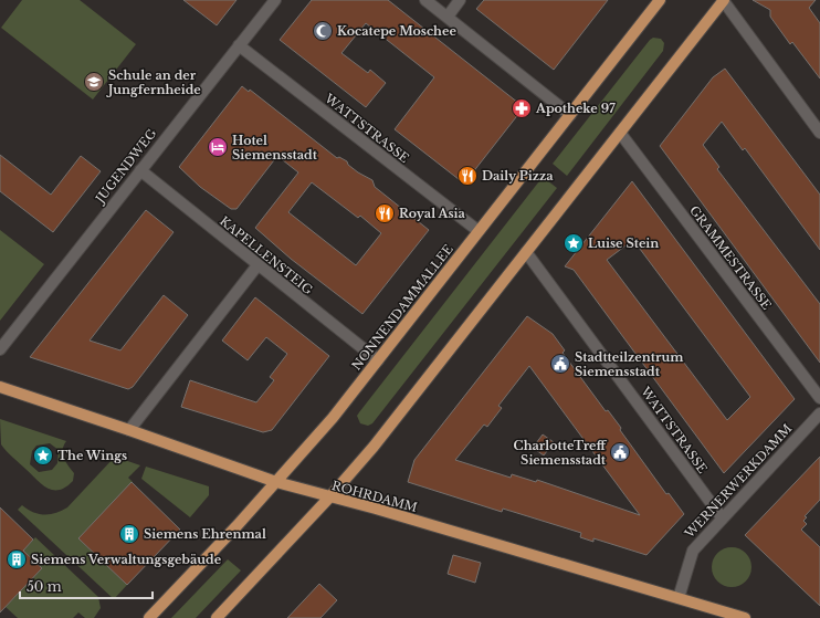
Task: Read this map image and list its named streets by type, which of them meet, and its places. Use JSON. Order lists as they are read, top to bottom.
{
  "streets": {
    "main road": ["NONNENDAMMALLEE", "ROHRDAMM"],
    "street": [
      "WATTSTRASSE",
      "JUGENDWEG",
      "KAPELLENSTEIG",
      "GRAMMESTRASSE",
      "WERNERWERKDAMM"
    ]
  },
  "crossings": [
    ["WATTSTRASSE", "JUGENDWEG"],
    ["WATTSTRASSE", "NONNENDAMMALLEE"],
    ["WATTSTRASSE", "WERNERWERKDAMM"],
    ["JUGENDWEG", "KAPELLENSTEIG"],
    ["KAPELLENSTEIG", "NONNENDAMMALLEE"],
    ["NONNENDAMMALLEE", "ROHRDAMM"],
    ["WERNERWERKDAMM", "ROHRDAMM"]
  ],
  "places": {
    "mosque": ["Kocatepe Moschee"],
    "school or university": ["Schule an der Jungfernheide"],
    "pharmacy": ["Apotheke 97"],
    "hotel": ["Hotel Siemensstadt"],
    "restaurant": ["Daily Pizza", "Royal Asia"],
    "place": ["Luise Stein", "The Wings"],
    "public building": ["Stadtteilzentrum Siemensstadt", "CharlotteTreff Siemensstadt"],
    "building": ["Siemens Ehrenmal", "Siemens Verwaltungsgebäude"]
  },
  "scale_bar": "50 m"
}
